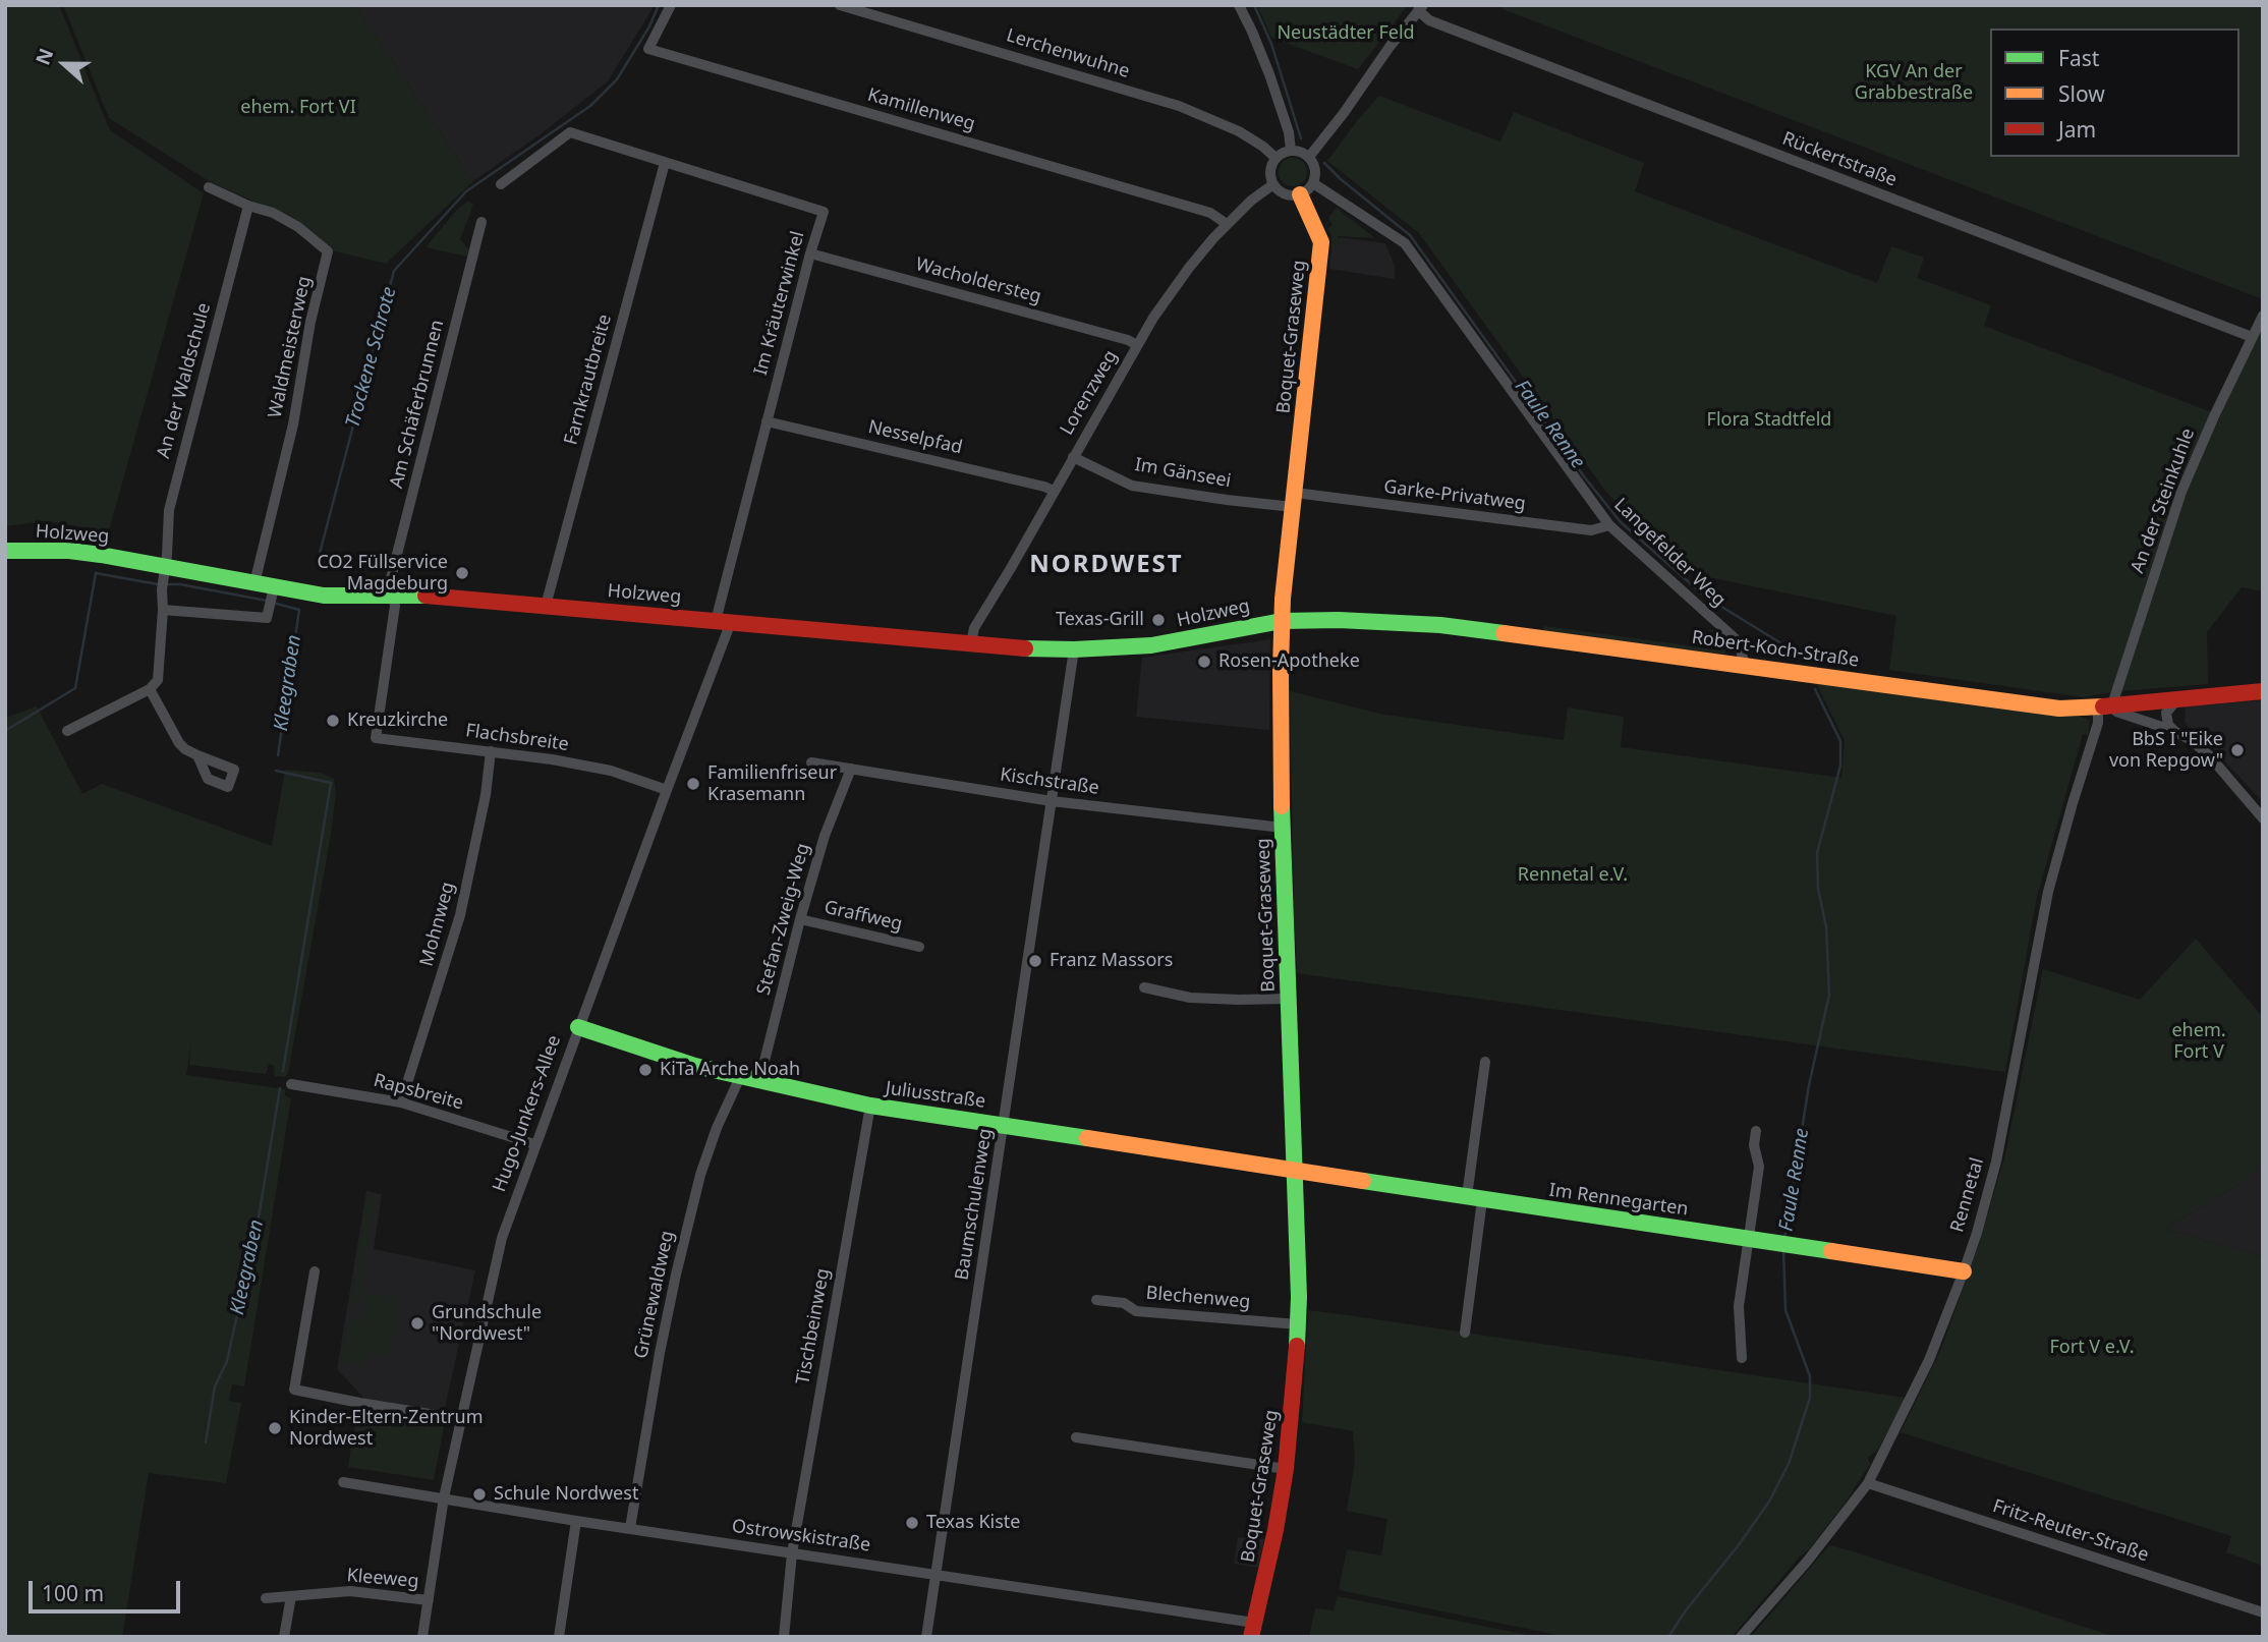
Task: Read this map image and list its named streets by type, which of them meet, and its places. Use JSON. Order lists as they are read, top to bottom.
{
  "streets": {
    "street": [
      "Lerchenwuhne",
      "Kamillenweg",
      "Rückertstraße",
      "Wacholdersteg",
      "Im Kräuterwinkel",
      "Boquet-Graseweg",
      "Waldmeisterweg",
      "Farnkrautbreite",
      "An der Waldschule",
      "Lorenzweg",
      "Am Schäferbrunnen",
      "Nesselpfad",
      "Im Gänseei",
      "Garke-Privatweg",
      "An der Steinkuhle",
      "Holzweg",
      "Langefelder Weg",
      "Robert-Koch-Straße",
      "Flachsbreite",
      "Kischstraße",
      "Graffweg",
      "Stefan-Zweig-Weg",
      "Mohnweg",
      "Rapsbreite",
      "Juliusstraße",
      "Hugo-Junkers-Allee",
      "Rennetal",
      "Im Rennegarten",
      "Baumschulenweg",
      "Grünewaldweg",
      "Blechenweg",
      "Tischbeinweg",
      "Fritz-Reuter-Straße",
      "Ostrowskistraße",
      "Kleeweg"
    ]
  },
  "crossings": [
    ["Lerchenwuhne", "Boquet-Graseweg"],
    ["Lerchenwuhne", "Lorenzweg"],
    ["Lerchenwuhne", "Langefelder Weg"],
    ["Kamillenweg", "Lorenzweg"],
    ["Rückertstraße", "An der Steinkuhle"],
    ["Wacholdersteg", "Im Kräuterwinkel"],
    ["Wacholdersteg", "Lorenzweg"],
    ["Im Kräuterwinkel", "Farnkrautbreite"],
    ["Im Kräuterwinkel", "Nesselpfad"],
    ["Im Kräuterwinkel", "Holzweg"],
    ["Im Kräuterwinkel", "Hugo-Junkers-Allee"],
    ["Boquet-Graseweg", "Lorenzweg"],
    ["Boquet-Graseweg", "Im Gänseei"],
    ["Boquet-Graseweg", "Garke-Privatweg"],
    ["Boquet-Graseweg", "Holzweg"],
    ["Boquet-Graseweg", "Langefelder Weg"],
    ["Boquet-Graseweg", "Robert-Koch-Straße"],
    ["Boquet-Graseweg", "Kischstraße"],
    ["Boquet-Graseweg", "Juliusstraße"],
    ["Boquet-Graseweg", "Im Rennegarten"],
    ["Boquet-Graseweg", "Blechenweg"],
    ["Boquet-Graseweg", "Ostrowskistraße"],
    ["Waldmeisterweg", "An der Waldschule"],
    ["Waldmeisterweg", "Holzweg"],
    ["Farnkrautbreite", "Holzweg"],
    ["An der Waldschule", "Holzweg"],
    ["Lorenzweg", "Nesselpfad"],
    ["Lorenzweg", "Im Gänseei"],
    ["Lorenzweg", "Holzweg"],
    ["Lorenzweg", "Langefelder Weg"],
    ["Am Schäferbrunnen", "Holzweg"],
    ["Am Schäferbrunnen", "Flachsbreite"],
    ["Im Gänseei", "Garke-Privatweg"],
    ["Garke-Privatweg", "Langefelder Weg"],
    ["An der Steinkuhle", "Robert-Koch-Straße"],
    ["An der Steinkuhle", "Rennetal"],
    ["Holzweg", "Robert-Koch-Straße"],
    ["Holzweg", "Flachsbreite"],
    ["Holzweg", "Hugo-Junkers-Allee"],
    ["Holzweg", "Baumschulenweg"],
    ["Langefelder Weg", "Robert-Koch-Straße"],
    ["Robert-Koch-Straße", "Rennetal"],
    ["Flachsbreite", "Mohnweg"],
    ["Flachsbreite", "Hugo-Junkers-Allee"],
    ["Kischstraße", "Stefan-Zweig-Weg"],
    ["Kischstraße", "Baumschulenweg"],
    ["Graffweg", "Stefan-Zweig-Weg"],
    ["Stefan-Zweig-Weg", "Juliusstraße"],
    ["Mohnweg", "Rapsbreite"],
    ["Rapsbreite", "Hugo-Junkers-Allee"],
    ["Juliusstraße", "Hugo-Junkers-Allee"],
    ["Juliusstraße", "Im Rennegarten"],
    ["Juliusstraße", "Baumschulenweg"],
    ["Juliusstraße", "Grünewaldweg"],
    ["Juliusstraße", "Tischbeinweg"],
    ["Hugo-Junkers-Allee", "Ostrowskistraße"],
    ["Hugo-Junkers-Allee", "Kleeweg"],
    ["Rennetal", "Im Rennegarten"],
    ["Rennetal", "Fritz-Reuter-Straße"],
    ["Baumschulenweg", "Ostrowskistraße"],
    ["Grünewaldweg", "Ostrowskistraße"],
    ["Tischbeinweg", "Ostrowskistraße"]
  ],
  "districts": ["NORDWEST"],
  "water": ["Trockene Schrote", "Faule Renne", "Kleegraben"],
  "parks": [
    "Neustädter Feld",
    "KGV An der Grabbestraße",
    "ehem. Fort VI",
    "Flora Stadtfeld",
    "Rennetal e.V.",
    "ehem. Fort V",
    "Fort V e.V."
  ],
  "places": [
    "CO2 Füllservice Magdeburg",
    "Texas-Grill",
    "Rosen-Apotheke",
    "Kreuzkirche",
    "BbS I \"Eike von Repgow\"",
    "Familienfriseur Krasemann",
    "Franz Massors",
    "KiTa Arche Noah",
    "Grundschule \"Nordwest\"",
    "Kinder-Eltern-Zentrum Nordwest",
    "Schule Nordwest",
    "Texas Kiste"
  ],
  "legend": ["Fast", "Slow", "Jam"],
  "scale_bar": "100 m",
  "north": "left"
}
